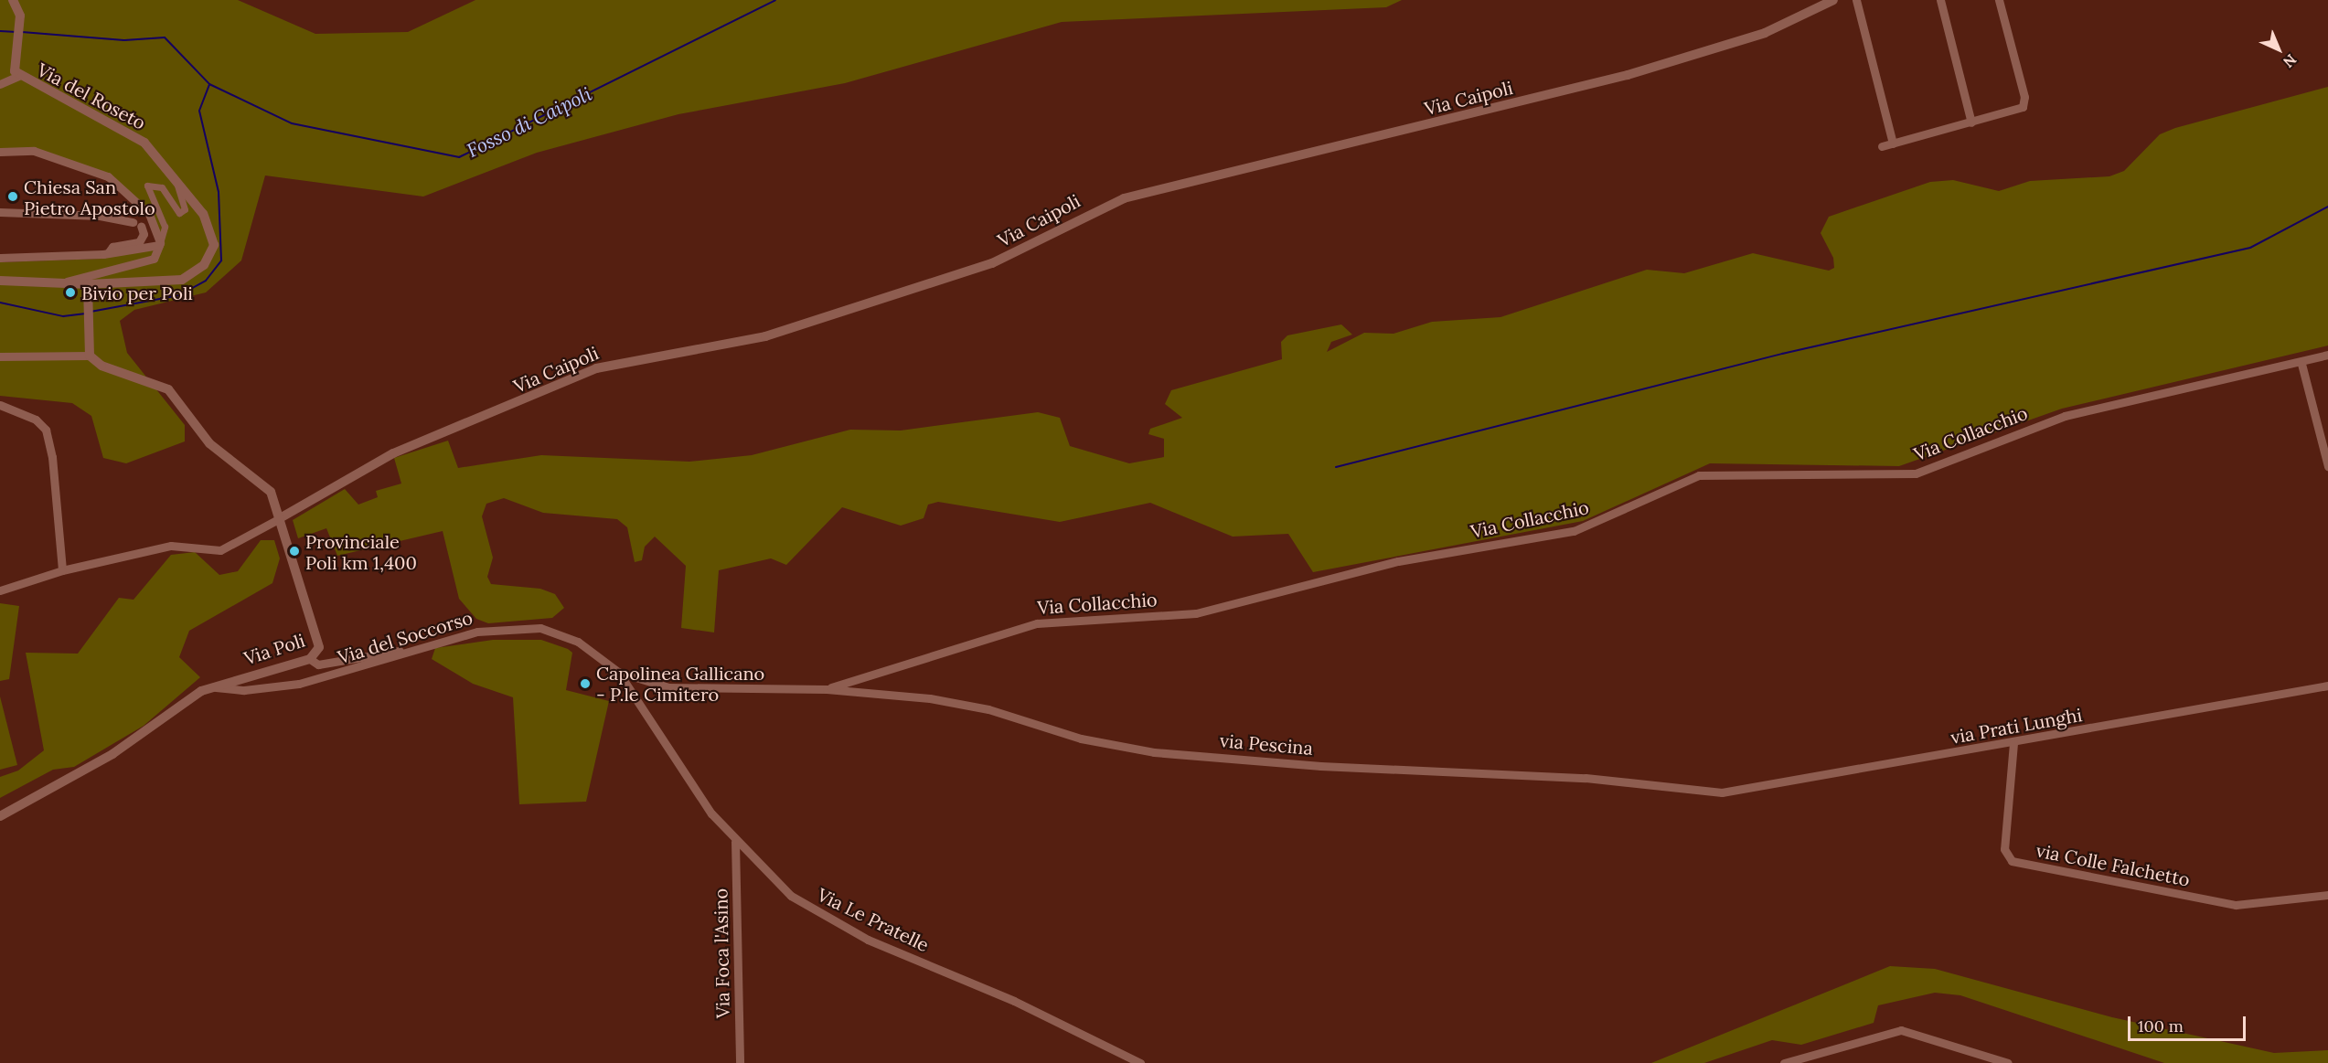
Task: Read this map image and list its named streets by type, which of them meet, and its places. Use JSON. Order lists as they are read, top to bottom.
{
  "streets": {
    "street": [
      "Via del Roseto",
      "Via Caipoli",
      "Via Collacchio",
      "Via del Soccorso",
      "Via Poli",
      "via Prati Lunghi",
      "via Pescina",
      "via Colle Falchetto",
      "Via Le Pratelle",
      "Via Foca l'Asino"
    ]
  },
  "crossings": [
    ["Via Caipoli", "Via Poli"],
    ["Via Collacchio", "Via del Soccorso"],
    ["Via Collacchio", "via Pescina"],
    ["Via del Soccorso", "Via Poli"],
    ["Via del Soccorso", "via Pescina"],
    ["Via del Soccorso", "Via Le Pratelle"],
    ["via Prati Lunghi", "via Pescina"],
    ["via Prati Lunghi", "via Colle Falchetto"],
    ["Via Le Pratelle", "Via Foca l'Asino"]
  ],
  "water": ["Fosso di Caipoli"],
  "places": [
    "Chiesa San Pietro Apostolo",
    "Bivio per Poli",
    "Provinciale Poli km 1,400",
    "Capolinea Gallicano - P.le Cimitero"
  ],
  "scale_bar": "100 m",
  "north": "bottom right"
}
